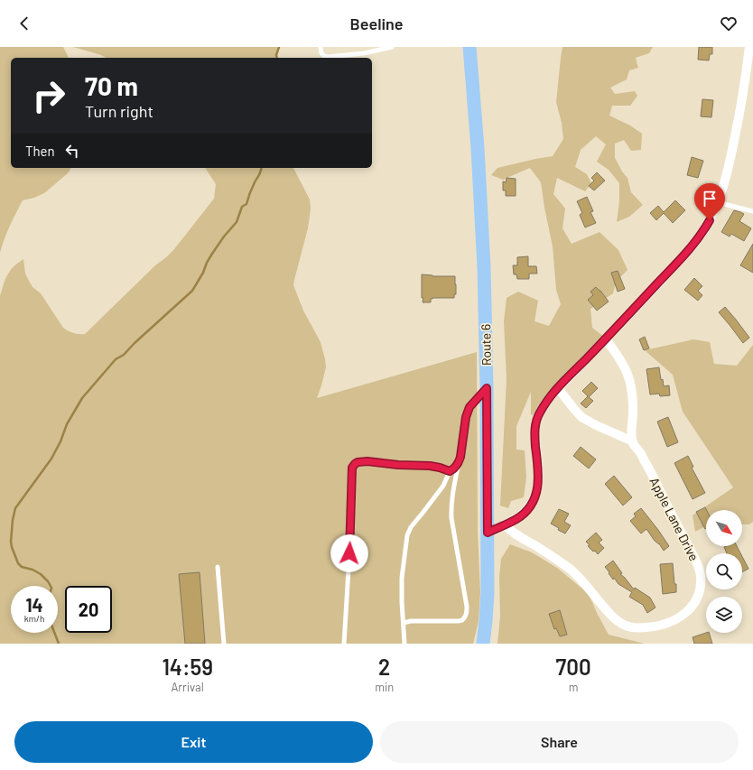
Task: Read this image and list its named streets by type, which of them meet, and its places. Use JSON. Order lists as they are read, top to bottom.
{
  "streets": {
    "main road": ["Route 6"],
    "street": ["Apple Lane Drive"]
  },
  "north": "bottom right",
  "page": {
    "header": "Beeline",
    "turn": ["70 m", "Turn right"],
    "then": "Then",
    "speed": "14 km/h",
    "limit": "20",
    "eta": [
      "14:59",
      "Arrival",
      "2",
      "min",
      "700",
      "m"
    ],
    "buttons": ["Exit", "Share"]
  }
}
